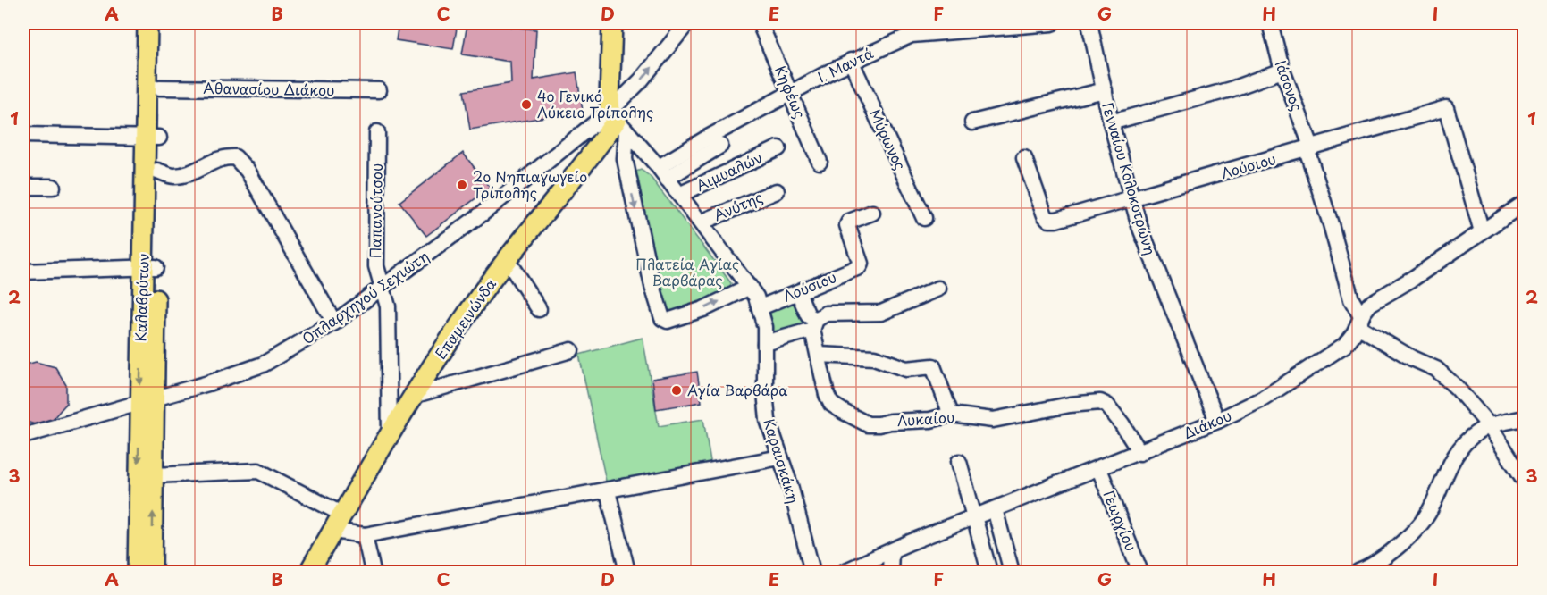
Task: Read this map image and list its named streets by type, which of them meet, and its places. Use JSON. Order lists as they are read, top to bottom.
{
  "streets": {
    "main road": ["Καλαβρύτων", "Επαμεινώνδα"],
    "street": [
      "Ι. Μαντά",
      "Ιάσονος",
      "Αθανασίου Διάκου",
      "Κηφέως",
      "Μύρωνος",
      "Λούσιου",
      "Αιμυαλών",
      "Γενναίου Κολοκοτρώνη",
      "Ανύτης",
      "Παπανούτσου",
      "Οπλαρχηγού Σεχιώτη",
      "Λυκαίου",
      "Διάκου",
      "Καραισκάκη",
      "Γεωργίου"
    ]
  },
  "crossings": [
    ["Ι. Μαντά", "Κηφέως"],
    ["Ι. Μαντά", "Μύρωνος"],
    ["Ι. Μαντά", "Καραισκάκη"],
    ["Ιάσονος", "Λούσιου"],
    ["Ιάσονος", "Διάκου"],
    ["Αθανασίου Διάκου", "Καλαβρύτων"],
    ["Λούσιου", "Γενναίου Κολοκοτρώνη"],
    ["Λούσιου", "Διάκου"],
    ["Λούσιου", "Καραισκάκη"],
    ["Αιμυαλών", "Καραισκάκη"],
    ["Γενναίου Κολοκοτρώνη", "Διάκου"],
    ["Ανύτης", "Καραισκάκη"],
    ["Παπανούτσου", "Οπλαρχηγού Σεχιώτη"],
    ["Παπανούτσου", "Επαμεινώνδα"],
    ["Καλαβρύτων", "Οπλαρχηγού Σεχιώτη"],
    ["Οπλαρχηγού Σεχιώτη", "Επαμεινώνδα"],
    ["Οπλαρχηγού Σεχιώτη", "Καραισκάκη"],
    ["Επαμεινώνδα", "Καραισκάκη"],
    ["Λυκαίου", "Διάκου"],
    ["Διάκου", "Γεωργίου"]
  ],
  "parks": ["Πλατεία Αγίας Βαρβάρας"],
  "places": ["4ο Γενικό Λύκειο Τρίπολης", "2ο Νηπιαγωγείο Τρίπολης", "Αγία Βαρβάρα"],
  "grid": {
    "columns": [
      "A",
      "B",
      "C",
      "D",
      "E",
      "F",
      "G",
      "H",
      "I"
    ],
    "rows": ["1", "2", "3"]
  }
}
